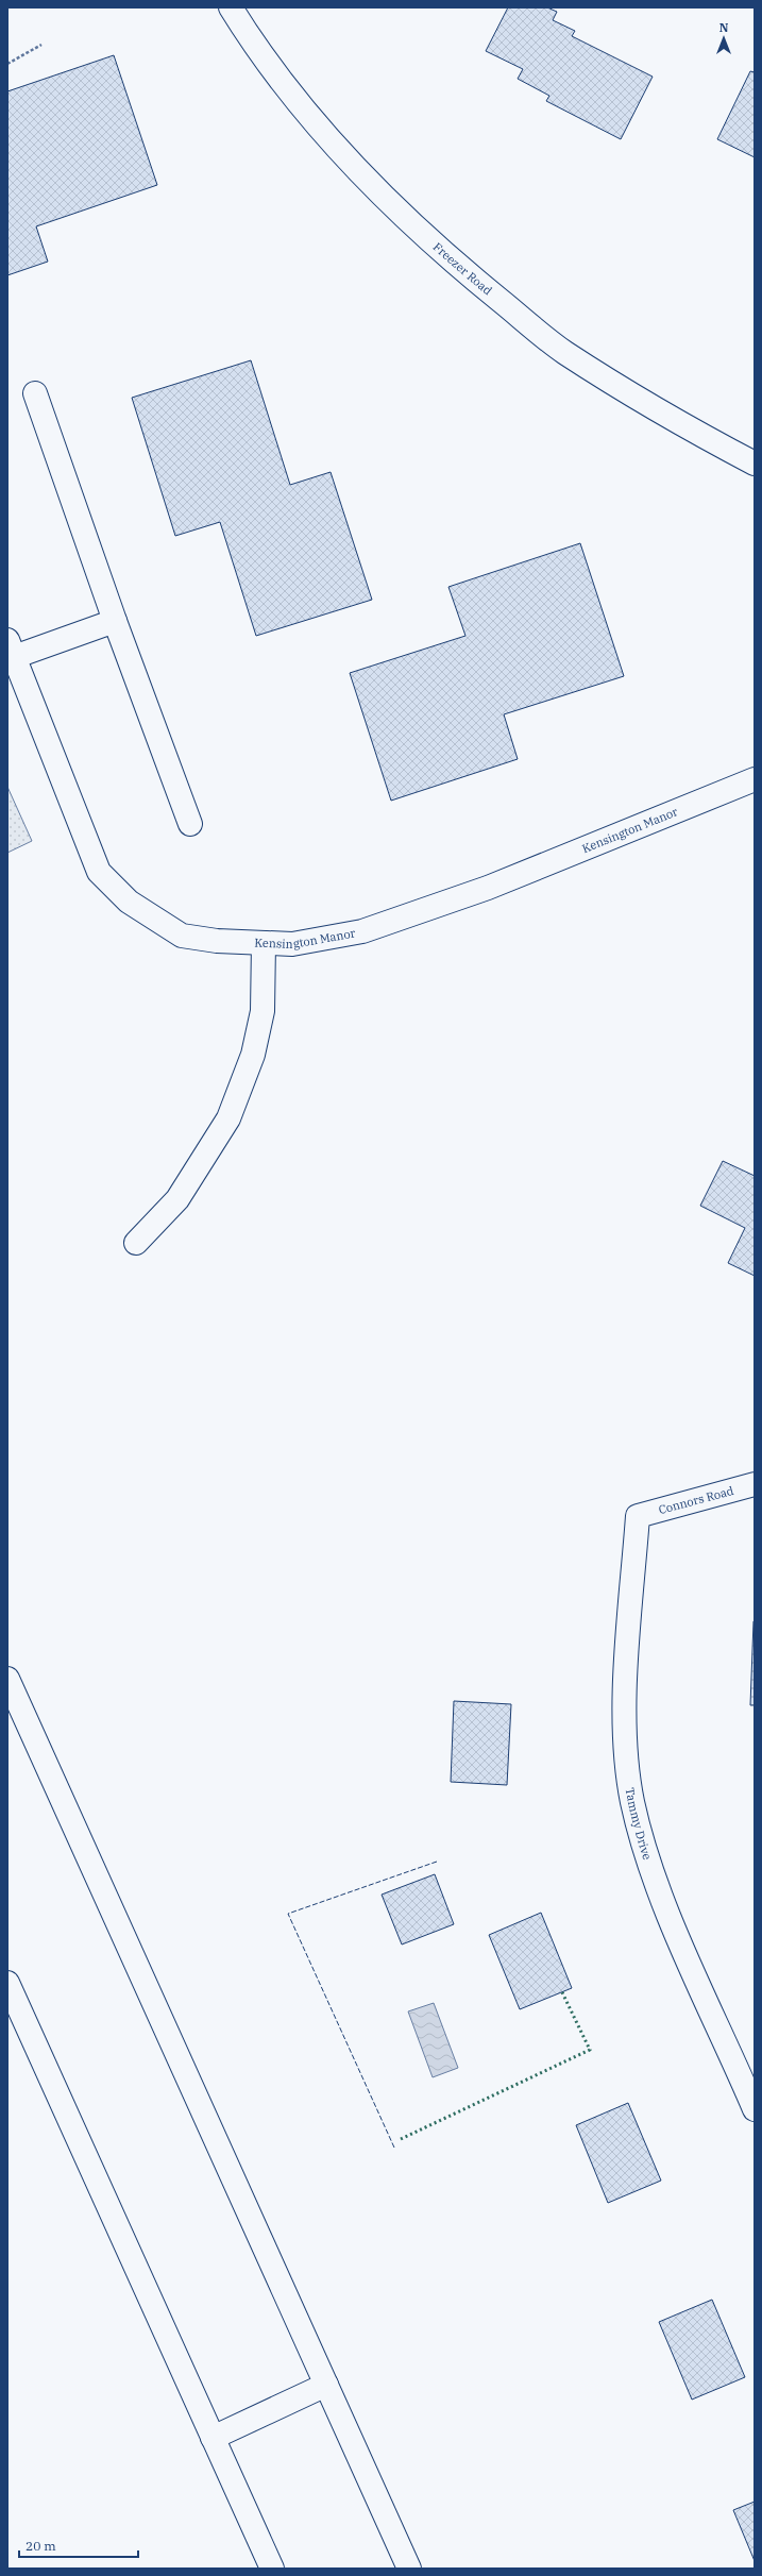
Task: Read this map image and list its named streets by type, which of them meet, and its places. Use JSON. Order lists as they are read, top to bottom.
{
  "streets": {
    "main road": [
      "Freezer Road",
      "Kensington Manor",
      "Connors Road",
      "Tammy Drive"
    ]
  },
  "crossings": [
    ["Connors Road", "Tammy Drive"]
  ],
  "scale_bar": "20 m",
  "north": "top"
}
